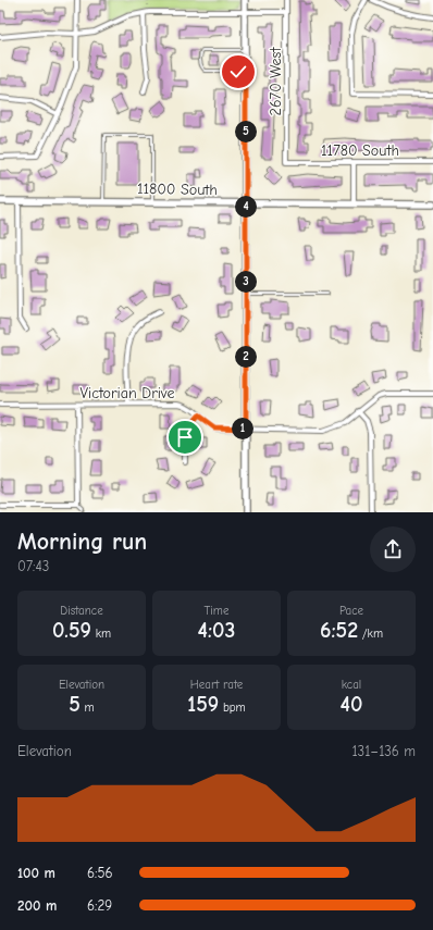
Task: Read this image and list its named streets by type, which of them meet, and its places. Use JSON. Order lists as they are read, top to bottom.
{
  "streets": {
    "main road": ["11800 South"],
    "street": ["2670 West", "11780 South", "Victorian Drive"]
  },
  "crossings": [
    ["2670 West", "11780 South"]
  ],
  "page": {
    "pins": [
      "5",
      "4",
      "3",
      "2",
      "1"
    ],
    "heading": ["Morning run", "07:43"],
    "stats": [
      ["Distance", "0.59 km"],
      ["Time", "4:03"],
      ["Pace", "6:52 /km"],
      ["Elevation", "5 m"],
      ["Heart rate", "159 bpm"],
      ["kcal", "40"]
    ],
    "chart": ["Elevation", "131–136 m"],
    "list": [
      {
        "name": "100 m",
        "note": "6:56"
      },
      {
        "name": "200 m",
        "note": "6:29"
      }
    ]
  }
}
